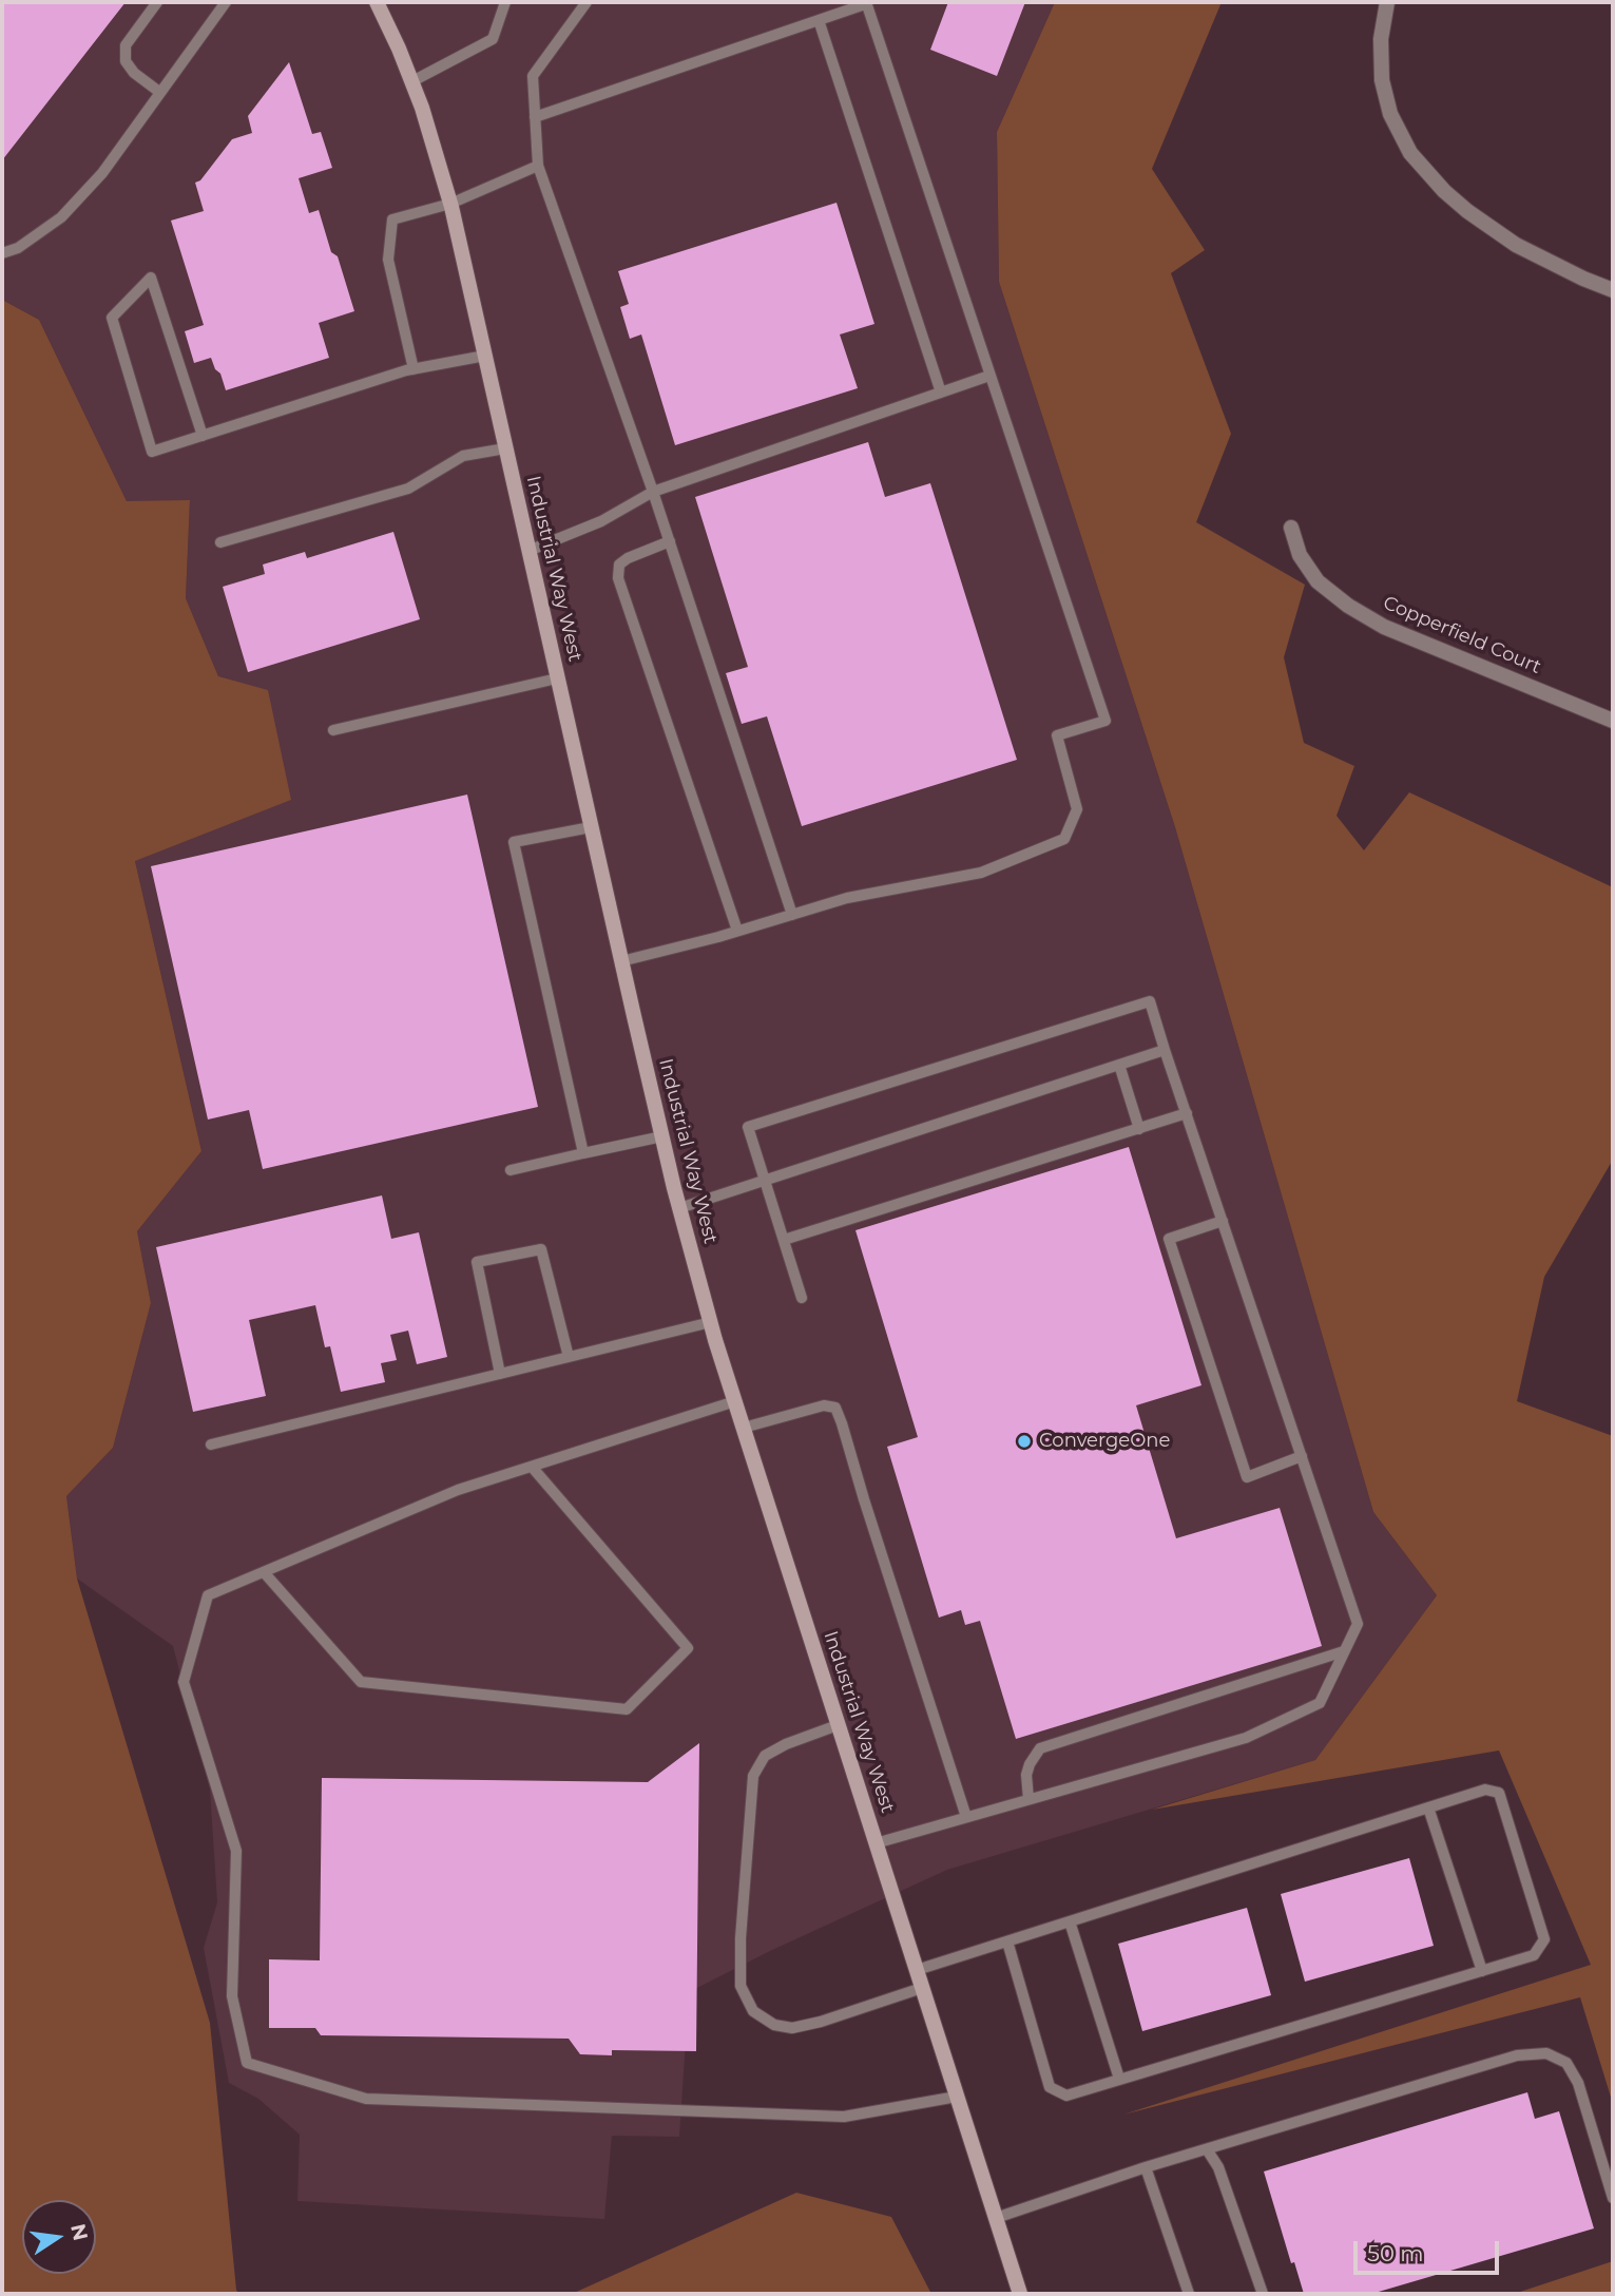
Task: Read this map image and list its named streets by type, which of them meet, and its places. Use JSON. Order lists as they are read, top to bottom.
{
  "streets": {
    "street": ["Industrial Way West", "Copperfield Court"]
  },
  "places": ["ConvergeOne"],
  "scale_bar": "50 m",
  "north": "right"
}
